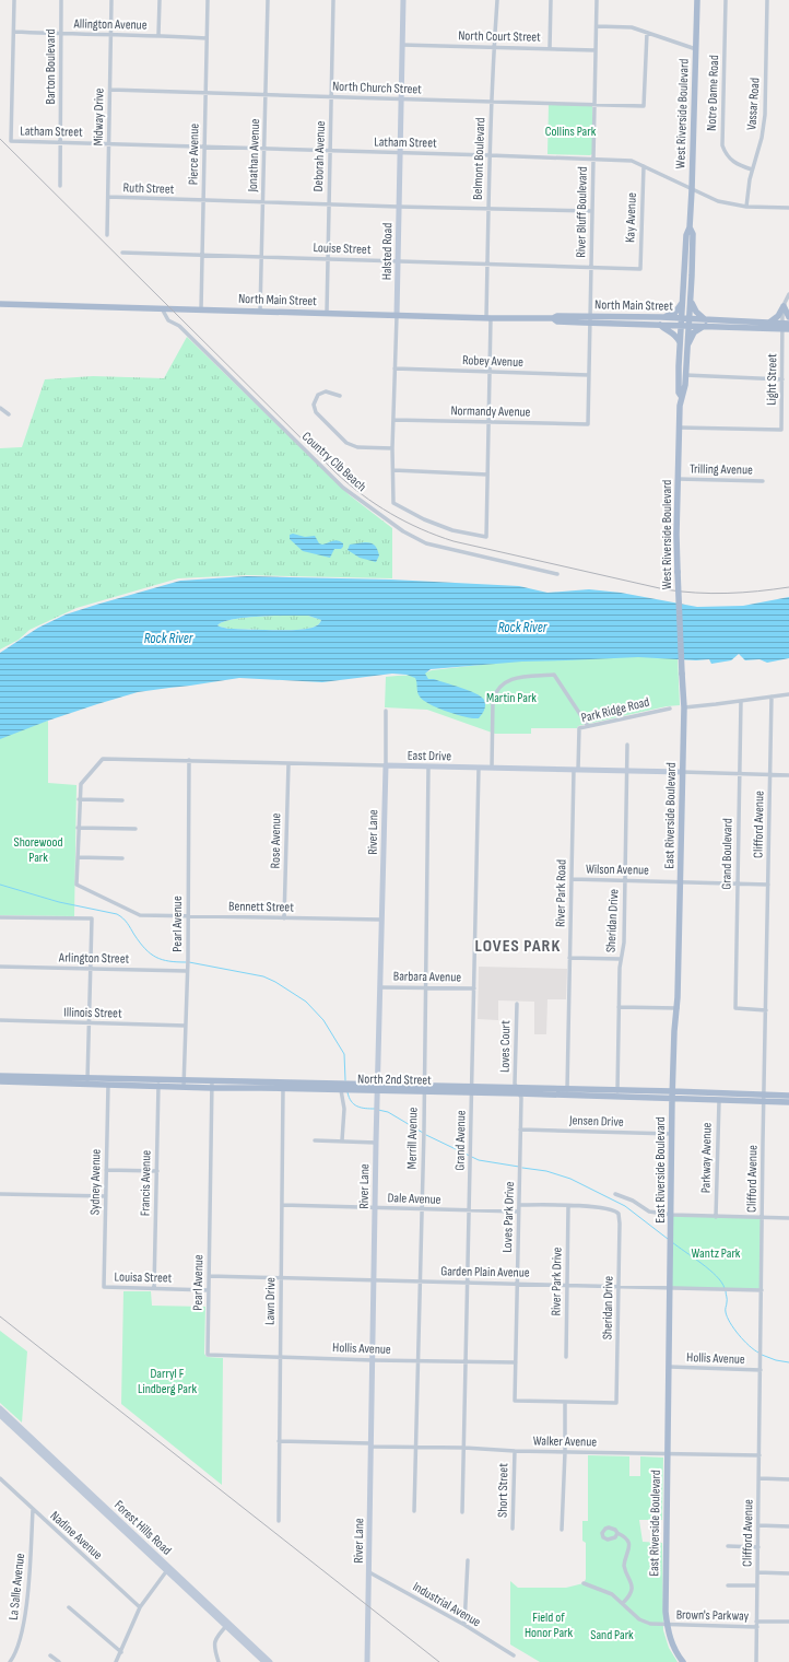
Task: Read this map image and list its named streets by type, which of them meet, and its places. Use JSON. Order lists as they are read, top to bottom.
{
  "streets": {
    "main road": [
      "West Riverside Boulevard",
      "North Main Street",
      "East Riverside Boulevard",
      "North 2nd Street"
    ],
    "street": [
      "Allington Avenue",
      "North Court Street",
      "Barton Boulevard",
      "North Church Street",
      "Notre Dame Road",
      "Vassar Road",
      "Midway Drive",
      "Latham Street",
      "Pierce Avenue",
      "Jonathan Avenue",
      "Deborah Avenue",
      "Belmont Boulevard",
      "Ruth Street",
      "River Bluff Boulevard",
      "Kay Avenue",
      "Louise Street",
      "Halsted Road",
      "Robey Avenue",
      "Light Street",
      "Normandy Avenue",
      "Country Clb Beach",
      "Trilling Avenue",
      "Park Ridge Road",
      "East Drive",
      "Clifford Avenue",
      "River Lane",
      "Rose Avenue",
      "Grand Boulevard",
      "Wilson Avenue",
      "River Park Road",
      "Bennett Street",
      "Sheridan Drive",
      "Pearl Avenue",
      "Arlington Street",
      "Barbara Avenue",
      "Illinois Street",
      "Loves Court",
      "Jensen Drive",
      "Merrill Avenue",
      "Grand Avenue",
      "Parkway Avenue",
      "Sydney Avenue",
      "Francis Avenue",
      "Dale Avenue",
      "Loves Park Drive",
      "Garden Plain Avenue",
      "Louisa Street",
      "River Park Drive",
      "Lawn Drive",
      "Hollis Avenue",
      "Walker Avenue",
      "Short Street",
      "Forest Hills Road",
      "Nadine Avenue",
      "La Salle Avenue",
      "Industrial Avenue",
      "Brown's Parkway"
    ]
  },
  "crossings": [
    ["Allington Avenue", "Barton Boulevard"],
    ["Allington Avenue", "Midway Drive"],
    ["Allington Avenue", "Latham Street"],
    ["Allington Avenue", "Pierce Avenue"],
    ["North Court Street", "Belmont Boulevard"],
    ["North Court Street", "River Bluff Boulevard"],
    ["North Court Street", "Halsted Road"],
    ["Barton Boulevard", "Latham Street"],
    ["North Church Street", "Midway Drive"],
    ["North Church Street", "Pierce Avenue"],
    ["North Church Street", "Jonathan Avenue"],
    ["North Church Street", "Deborah Avenue"],
    ["North Church Street", "Belmont Boulevard"],
    ["North Church Street", "River Bluff Boulevard"],
    ["North Church Street", "Halsted Road"],
    ["Notre Dame Road", "Vassar Road"],
    ["Vassar Road", "Latham Street"],
    ["West Riverside Boulevard", "Latham Street"],
    ["West Riverside Boulevard", "North Main Street"],
    ["West Riverside Boulevard", "Light Street"],
    ["West Riverside Boulevard", "Trilling Avenue"],
    ["West Riverside Boulevard", "East Riverside Boulevard"],
    ["Midway Drive", "Latham Street"],
    ["Midway Drive", "Ruth Street"],
    ["Latham Street", "Pierce Avenue"],
    ["Latham Street", "Jonathan Avenue"],
    ["Latham Street", "Deborah Avenue"],
    ["Latham Street", "Belmont Boulevard"],
    ["Latham Street", "River Bluff Boulevard"],
    ["Latham Street", "Kay Avenue"],
    ["Latham Street", "Halsted Road"],
    ["Pierce Avenue", "Ruth Street"],
    ["Pierce Avenue", "Louise Street"],
    ["Pierce Avenue", "North Main Street"],
    ["Jonathan Avenue", "Ruth Street"],
    ["Jonathan Avenue", "Louise Street"],
    ["Jonathan Avenue", "North Main Street"],
    ["Deborah Avenue", "Ruth Street"],
    ["Deborah Avenue", "Louise Street"],
    ["Deborah Avenue", "North Main Street"],
    ["Belmont Boulevard", "Ruth Street"],
    ["Belmont Boulevard", "Louise Street"],
    ["Belmont Boulevard", "Halsted Road"],
    ["Belmont Boulevard", "North Main Street"],
    ["Belmont Boulevard", "Robey Avenue"],
    ["Belmont Boulevard", "Normandy Avenue"],
    ["Ruth Street", "River Bluff Boulevard"],
    ["Ruth Street", "Halsted Road"],
    ["River Bluff Boulevard", "Louise Street"],
    ["River Bluff Boulevard", "North Main Street"],
    ["River Bluff Boulevard", "Robey Avenue"],
    ["River Bluff Boulevard", "Normandy Avenue"],
    ["Kay Avenue", "Louise Street"],
    ["Louise Street", "Halsted Road"],
    ["Halsted Road", "North Main Street"],
    ["Halsted Road", "Robey Avenue"],
    ["Halsted Road", "Normandy Avenue"],
    ["North Main Street", "Light Street"],
    ["North Main Street", "Country Clb Beach"],
    ["Park Ridge Road", "East Drive"],
    ["Park Ridge Road", "River Park Road"],
    ["East Drive", "East Riverside Boulevard"],
    ["East Drive", "Clifford Avenue"],
    ["East Drive", "River Lane"],
    ["East Drive", "Rose Avenue"],
    ["East Drive", "Grand Boulevard"],
    ["East Drive", "River Park Road"],
    ["East Drive", "Sheridan Drive"],
    ["East Drive", "Pearl Avenue"],
    ["East Drive", "Merrill Avenue"],
    ["East Drive", "Grand Avenue"],
    ["East Riverside Boulevard", "Wilson Avenue"],
    ["East Riverside Boulevard", "North 2nd Street"],
    ["East Riverside Boulevard", "Jensen Drive"],
    ["East Riverside Boulevard", "Garden Plain Avenue"],
    ["East Riverside Boulevard", "Hollis Avenue"],
    ["East Riverside Boulevard", "Walker Avenue"],
    ["East Riverside Boulevard", "Brown's Parkway"],
    ["Clifford Avenue", "Grand Boulevard"],
    ["Clifford Avenue", "Wilson Avenue"],
    ["Clifford Avenue", "North 2nd Street"],
    ["Clifford Avenue", "Garden Plain Avenue"],
    ["Clifford Avenue", "Hollis Avenue"],
    ["Clifford Avenue", "Walker Avenue"],
    ["Clifford Avenue", "Brown's Parkway"],
    ["River Lane", "Bennett Street"],
    ["River Lane", "Barbara Avenue"],
    ["River Lane", "North 2nd Street"],
    ["River Lane", "Dale Avenue"],
    ["River Lane", "Garden Plain Avenue"],
    ["River Lane", "Hollis Avenue"],
    ["River Lane", "Walker Avenue"],
    ["River Lane", "Industrial Avenue"],
    ["Rose Avenue", "Bennett Street"],
    ["Grand Boulevard", "Wilson Avenue"],
    ["Wilson Avenue", "River Park Road"],
    ["Wilson Avenue", "Sheridan Drive"],
    ["River Park Road", "North 2nd Street"],
    ["Bennett Street", "Pearl Avenue"],
    ["Sheridan Drive", "North 2nd Street"],
    ["Sheridan Drive", "Loves Park Drive"],
    ["Sheridan Drive", "Garden Plain Avenue"],
    ["Sheridan Drive", "River Park Drive"],
    ["Pearl Avenue", "Arlington Street"],
    ["Pearl Avenue", "Illinois Street"],
    ["Pearl Avenue", "North 2nd Street"],
    ["Pearl Avenue", "Garden Plain Avenue"],
    ["Pearl Avenue", "Louisa Street"],
    ["Pearl Avenue", "Hollis Avenue"],
    ["Barbara Avenue", "Merrill Avenue"],
    ["Barbara Avenue", "Grand Avenue"],
    ["Loves Court", "North 2nd Street"],
    ["Loves Court", "Loves Park Drive"],
    ["North 2nd Street", "Merrill Avenue"],
    ["North 2nd Street", "Grand Avenue"],
    ["North 2nd Street", "Parkway Avenue"],
    ["North 2nd Street", "Sydney Avenue"],
    ["North 2nd Street", "Francis Avenue"],
    ["North 2nd Street", "Loves Park Drive"],
    ["North 2nd Street", "Lawn Drive"],
    ["Jensen Drive", "Loves Park Drive"],
    ["Merrill Avenue", "Dale Avenue"],
    ["Merrill Avenue", "Garden Plain Avenue"],
    ["Merrill Avenue", "Hollis Avenue"],
    ["Merrill Avenue", "Walker Avenue"],
    ["Grand Avenue", "Dale Avenue"],
    ["Grand Avenue", "Garden Plain Avenue"],
    ["Grand Avenue", "Hollis Avenue"],
    ["Grand Avenue", "Walker Avenue"],
    ["Sydney Avenue", "Louisa Street"],
    ["Francis Avenue", "Louisa Street"],
    ["Dale Avenue", "Loves Park Drive"],
    ["Dale Avenue", "Lawn Drive"],
    ["Loves Park Drive", "Garden Plain Avenue"],
    ["Loves Park Drive", "Hollis Avenue"],
    ["Garden Plain Avenue", "River Park Drive"],
    ["Garden Plain Avenue", "Lawn Drive"],
    ["Lawn Drive", "Hollis Avenue"],
    ["Lawn Drive", "Walker Avenue"],
    ["Walker Avenue", "Short Street"],
    ["Nadine Avenue", "La Salle Avenue"]
  ],
  "districts": ["LOVES PARK"],
  "water": ["Rock River"],
  "parks": [
    "Collins Park",
    "Martin Park",
    "Shorewood Park",
    "Wantz Park",
    "Darryl F Lindberg Park",
    "Field of Honor Park",
    "Sand Park"
  ]
}
